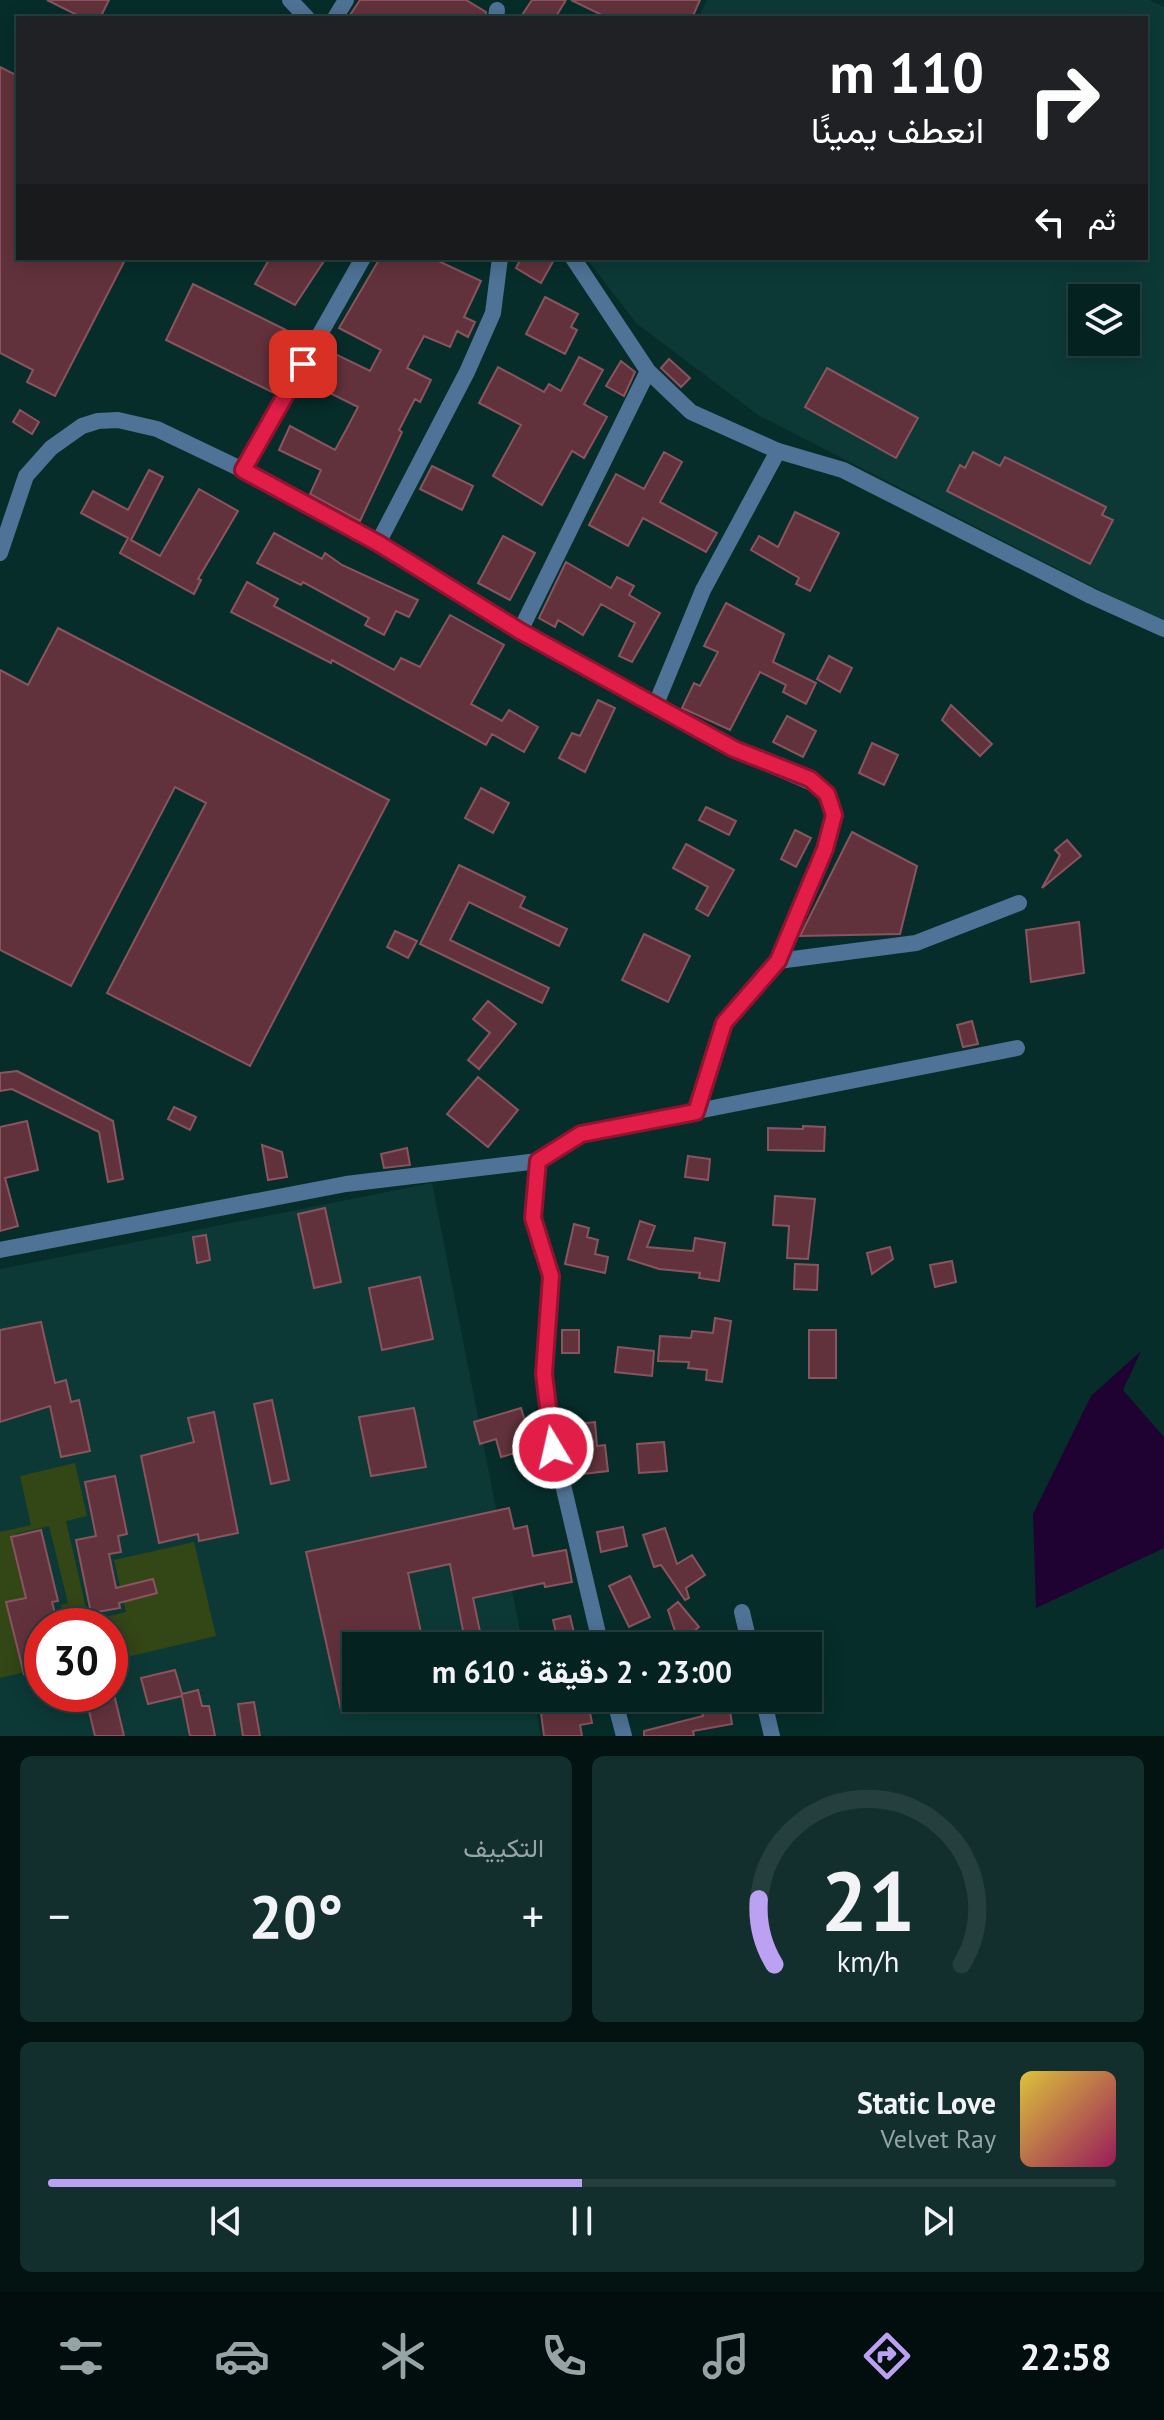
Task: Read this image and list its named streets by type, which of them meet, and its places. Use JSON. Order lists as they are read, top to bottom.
{
  "page": {
    "turn": ["110 m", "انعطف يمينًا"],
    "then": "ثم",
    "limit": "30",
    "trip": "23:00 · 2 دقيقة · 610 m",
    "tile": "التكييف",
    "heat": ["−", "20°", "+"],
    "song": ["Static Love", "Velvet Ray"],
    "tabs": "22:58",
    "gauge": ["21", "km/h"]
  }
}
